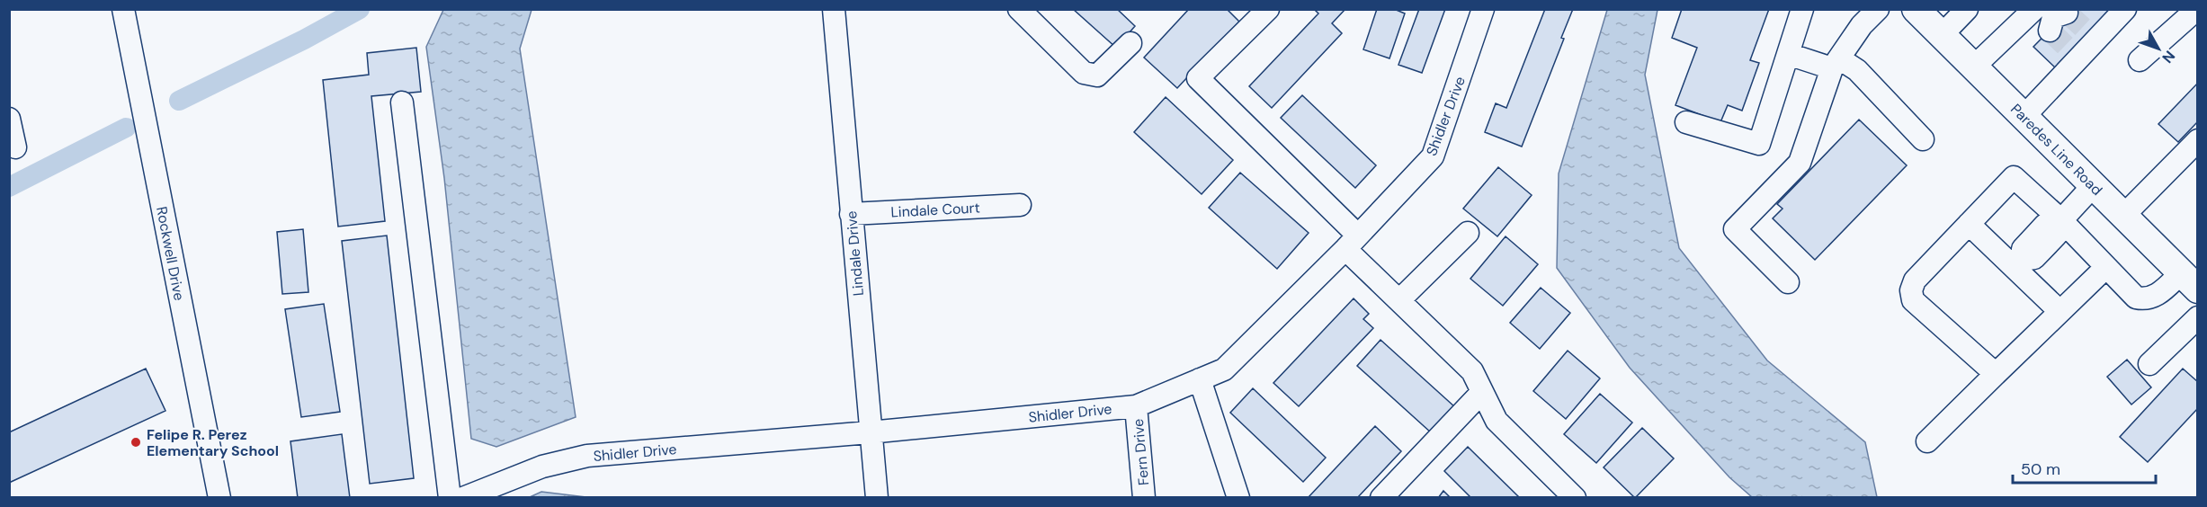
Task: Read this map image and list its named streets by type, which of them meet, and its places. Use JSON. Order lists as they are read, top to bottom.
{
  "streets": {
    "main road": ["Paredes Line Road"],
    "street": [
      "Shidler Drive",
      "Lindale Court",
      "Rockwell Drive",
      "Lindale Drive",
      "Fern Drive"
    ]
  },
  "crossings": [
    ["Shidler Drive", "Lindale Drive"],
    ["Shidler Drive", "Fern Drive"],
    ["Lindale Court", "Lindale Drive"]
  ],
  "places": ["Felipe R. Perez Elementary School"],
  "scale_bar": "50 m",
  "north": "bottom right"
}
